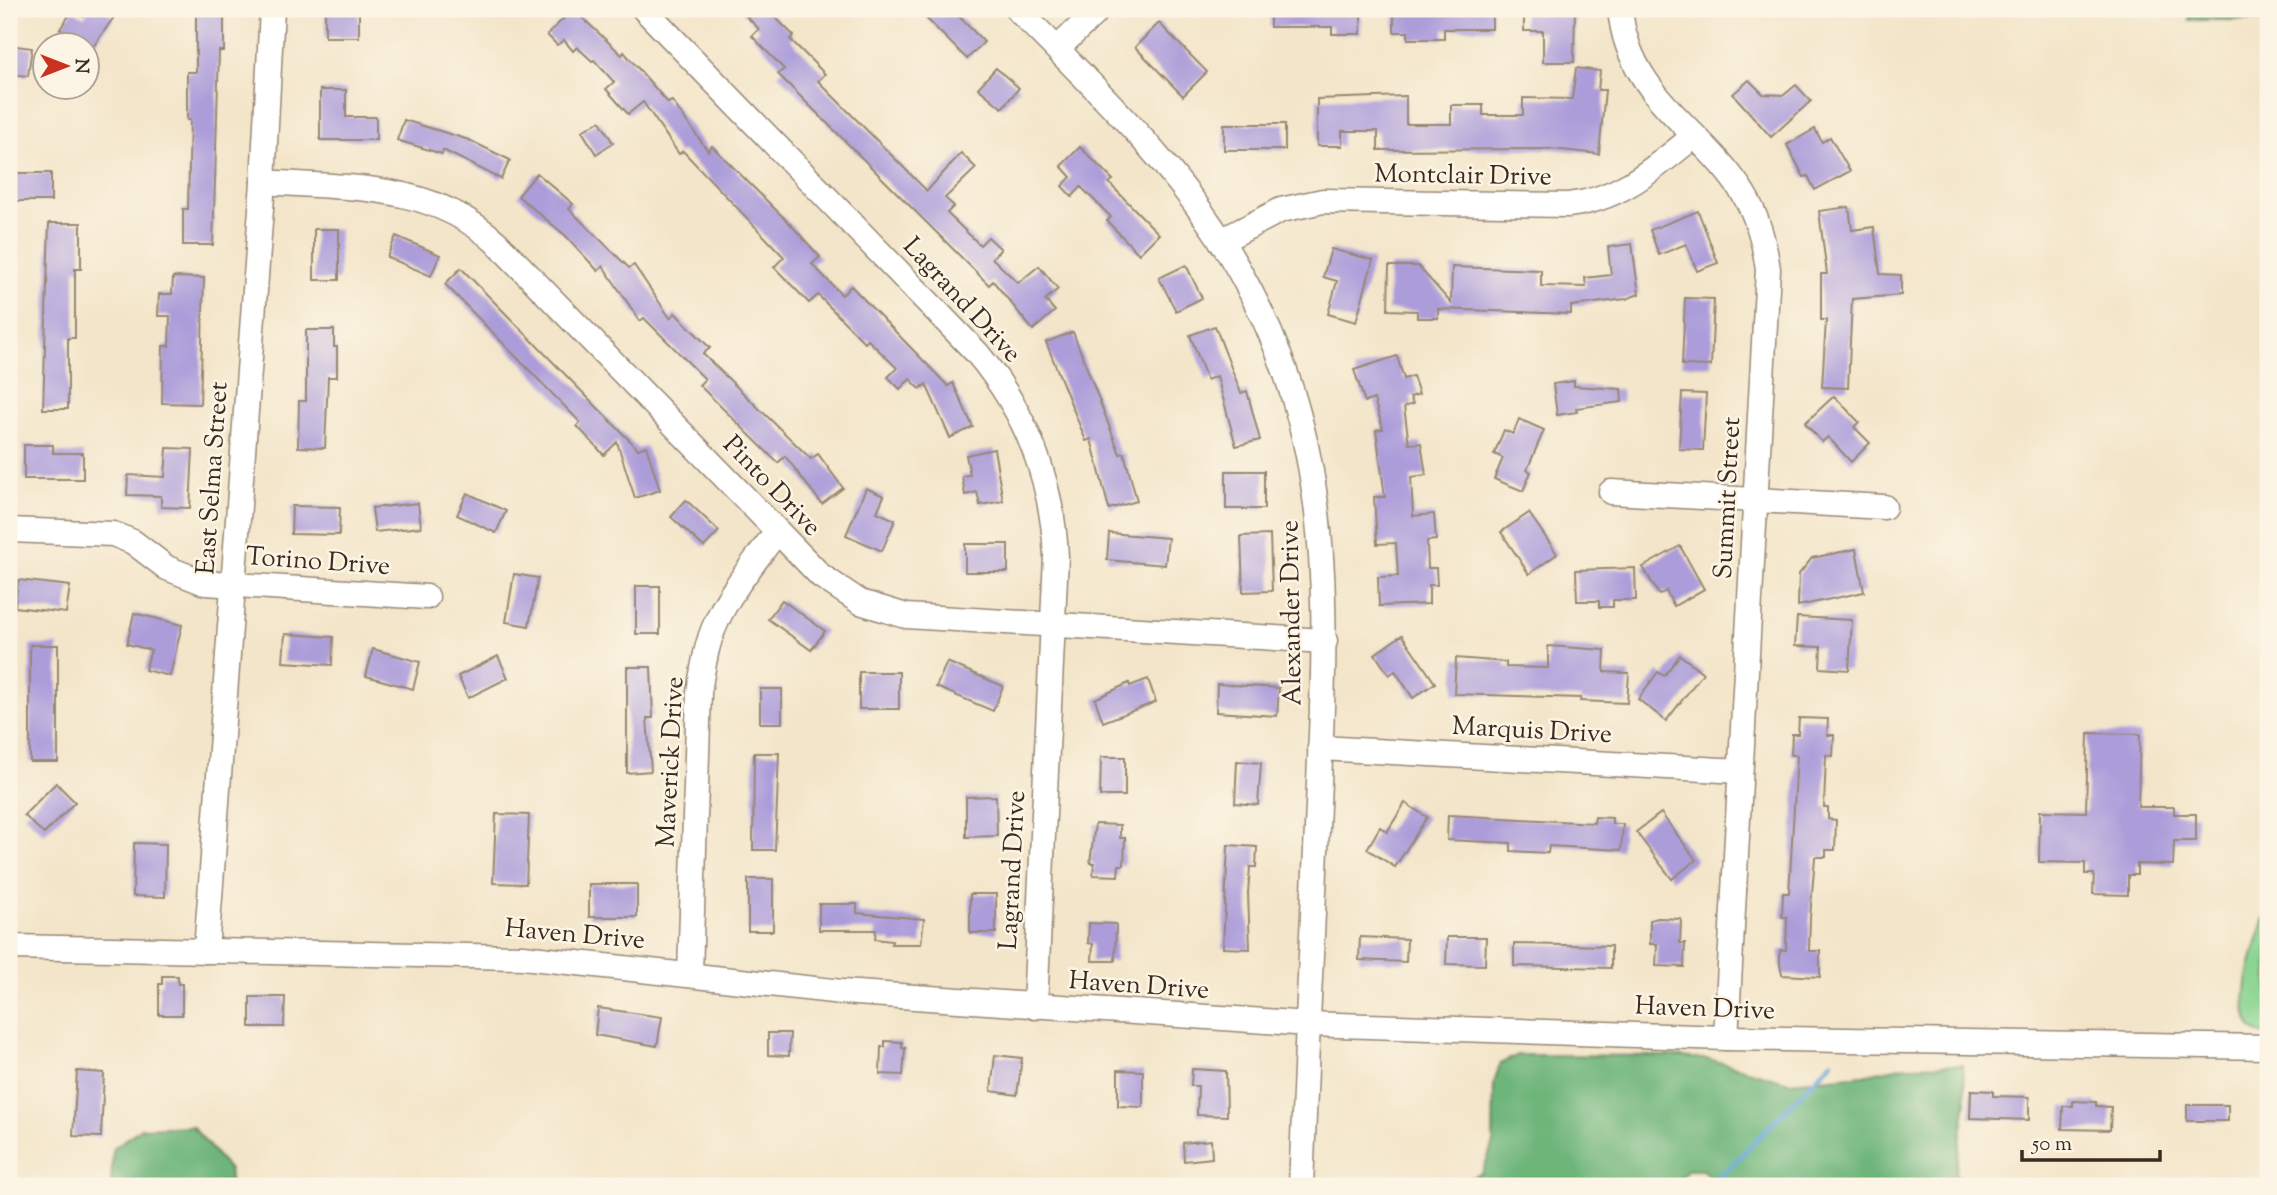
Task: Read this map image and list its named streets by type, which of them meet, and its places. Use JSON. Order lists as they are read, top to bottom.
{
  "streets": {
    "street": [
      "Montclair Drive",
      "Lagrand Drive",
      "East Selma Street",
      "Pinto Drive",
      "Summit Street",
      "Torino Drive",
      "Alexander Drive",
      "Marquis Drive",
      "Maverick Drive",
      "Haven Drive"
    ]
  },
  "crossings": [
    ["Montclair Drive", "Summit Street"],
    ["Montclair Drive", "Alexander Drive"],
    ["Lagrand Drive", "Pinto Drive"],
    ["Lagrand Drive", "Haven Drive"],
    ["East Selma Street", "Pinto Drive"],
    ["East Selma Street", "Torino Drive"],
    ["East Selma Street", "Haven Drive"],
    ["Pinto Drive", "Alexander Drive"],
    ["Pinto Drive", "Maverick Drive"],
    ["Summit Street", "Marquis Drive"],
    ["Summit Street", "Haven Drive"],
    ["Alexander Drive", "Marquis Drive"],
    ["Alexander Drive", "Haven Drive"],
    ["Maverick Drive", "Haven Drive"]
  ],
  "scale_bar": "50 m",
  "north": "right"
}
